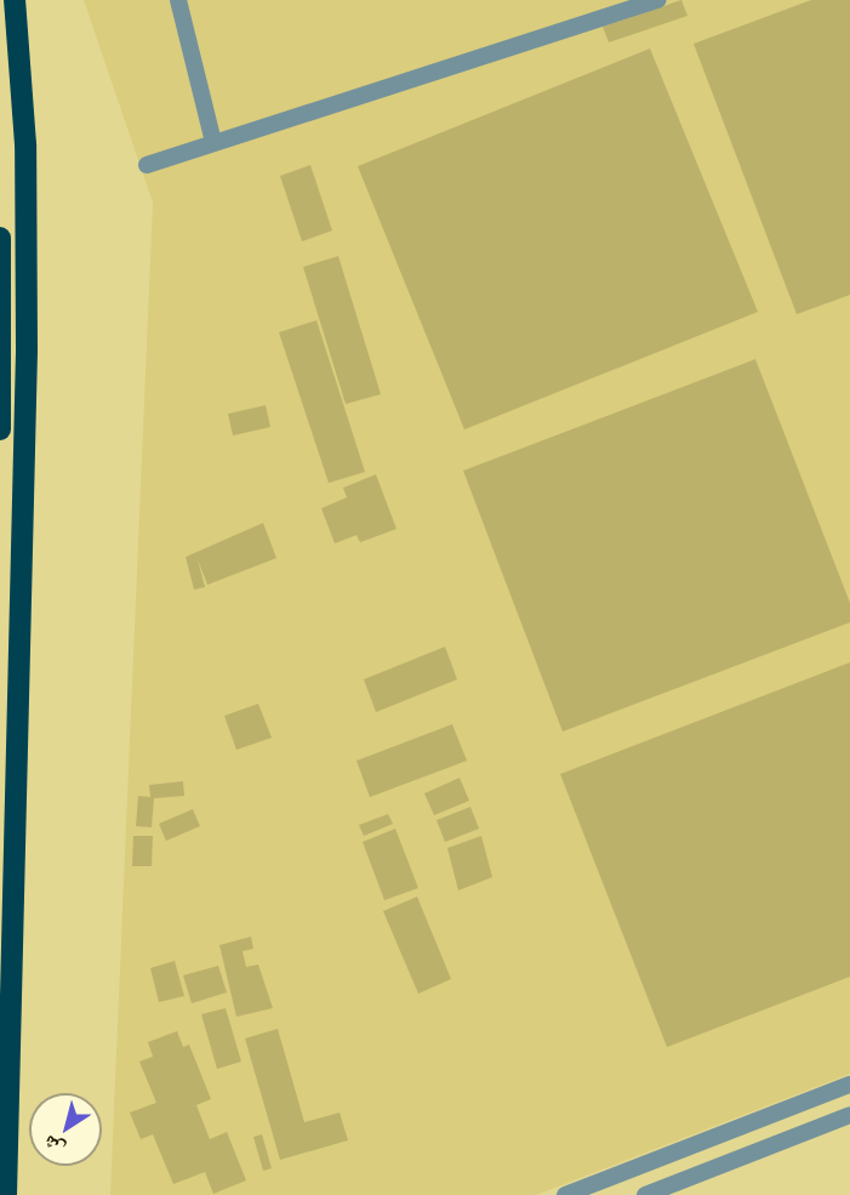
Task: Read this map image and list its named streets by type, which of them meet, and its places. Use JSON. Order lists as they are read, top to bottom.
{
  "north": "bottom left"
}
